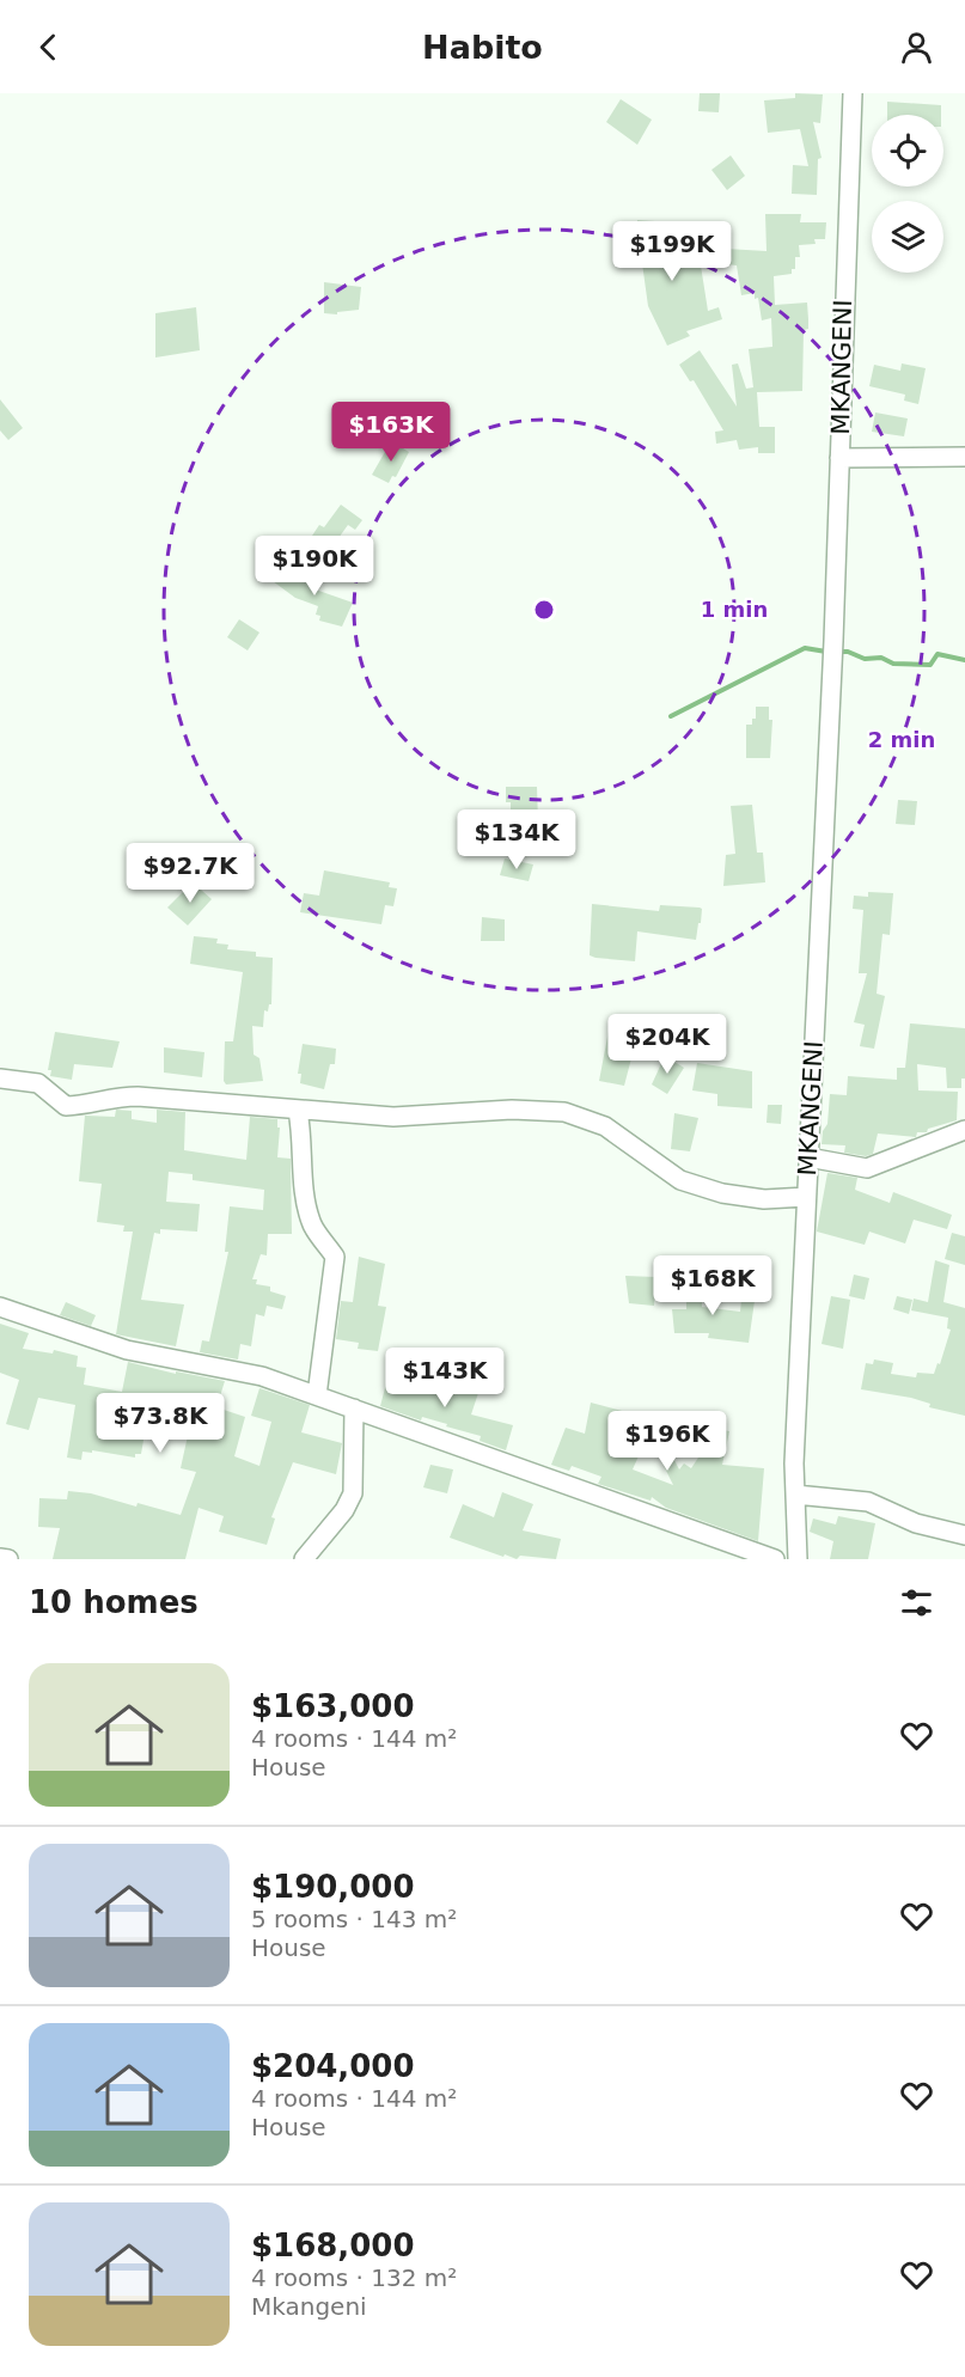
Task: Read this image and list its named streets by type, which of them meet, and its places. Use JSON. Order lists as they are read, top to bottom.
{
  "streets": {
    "street": ["MKANGENI"]
  },
  "page": {
    "header": "Habito",
    "price": [
      "$199K",
      "$163K",
      "$190K",
      "$134K",
      "$92.7K",
      "$204K",
      "$168K",
      "$143K",
      "$73.8K",
      "$196K"
    ],
    "heading": "10 homes",
    "list": [
      {
        "name": "$163,000",
        "note": "4 rooms · 144 m² · House"
      },
      {
        "name": "$190,000",
        "note": "5 rooms · 143 m² · House"
      },
      {
        "name": "$204,000",
        "note": "4 rooms · 144 m² · House"
      },
      {
        "name": "$168,000",
        "note": "4 rooms · 132 m² · Mkangeni"
      }
    ]
  },
  "rings": ["1 min", "2 min"]
}
